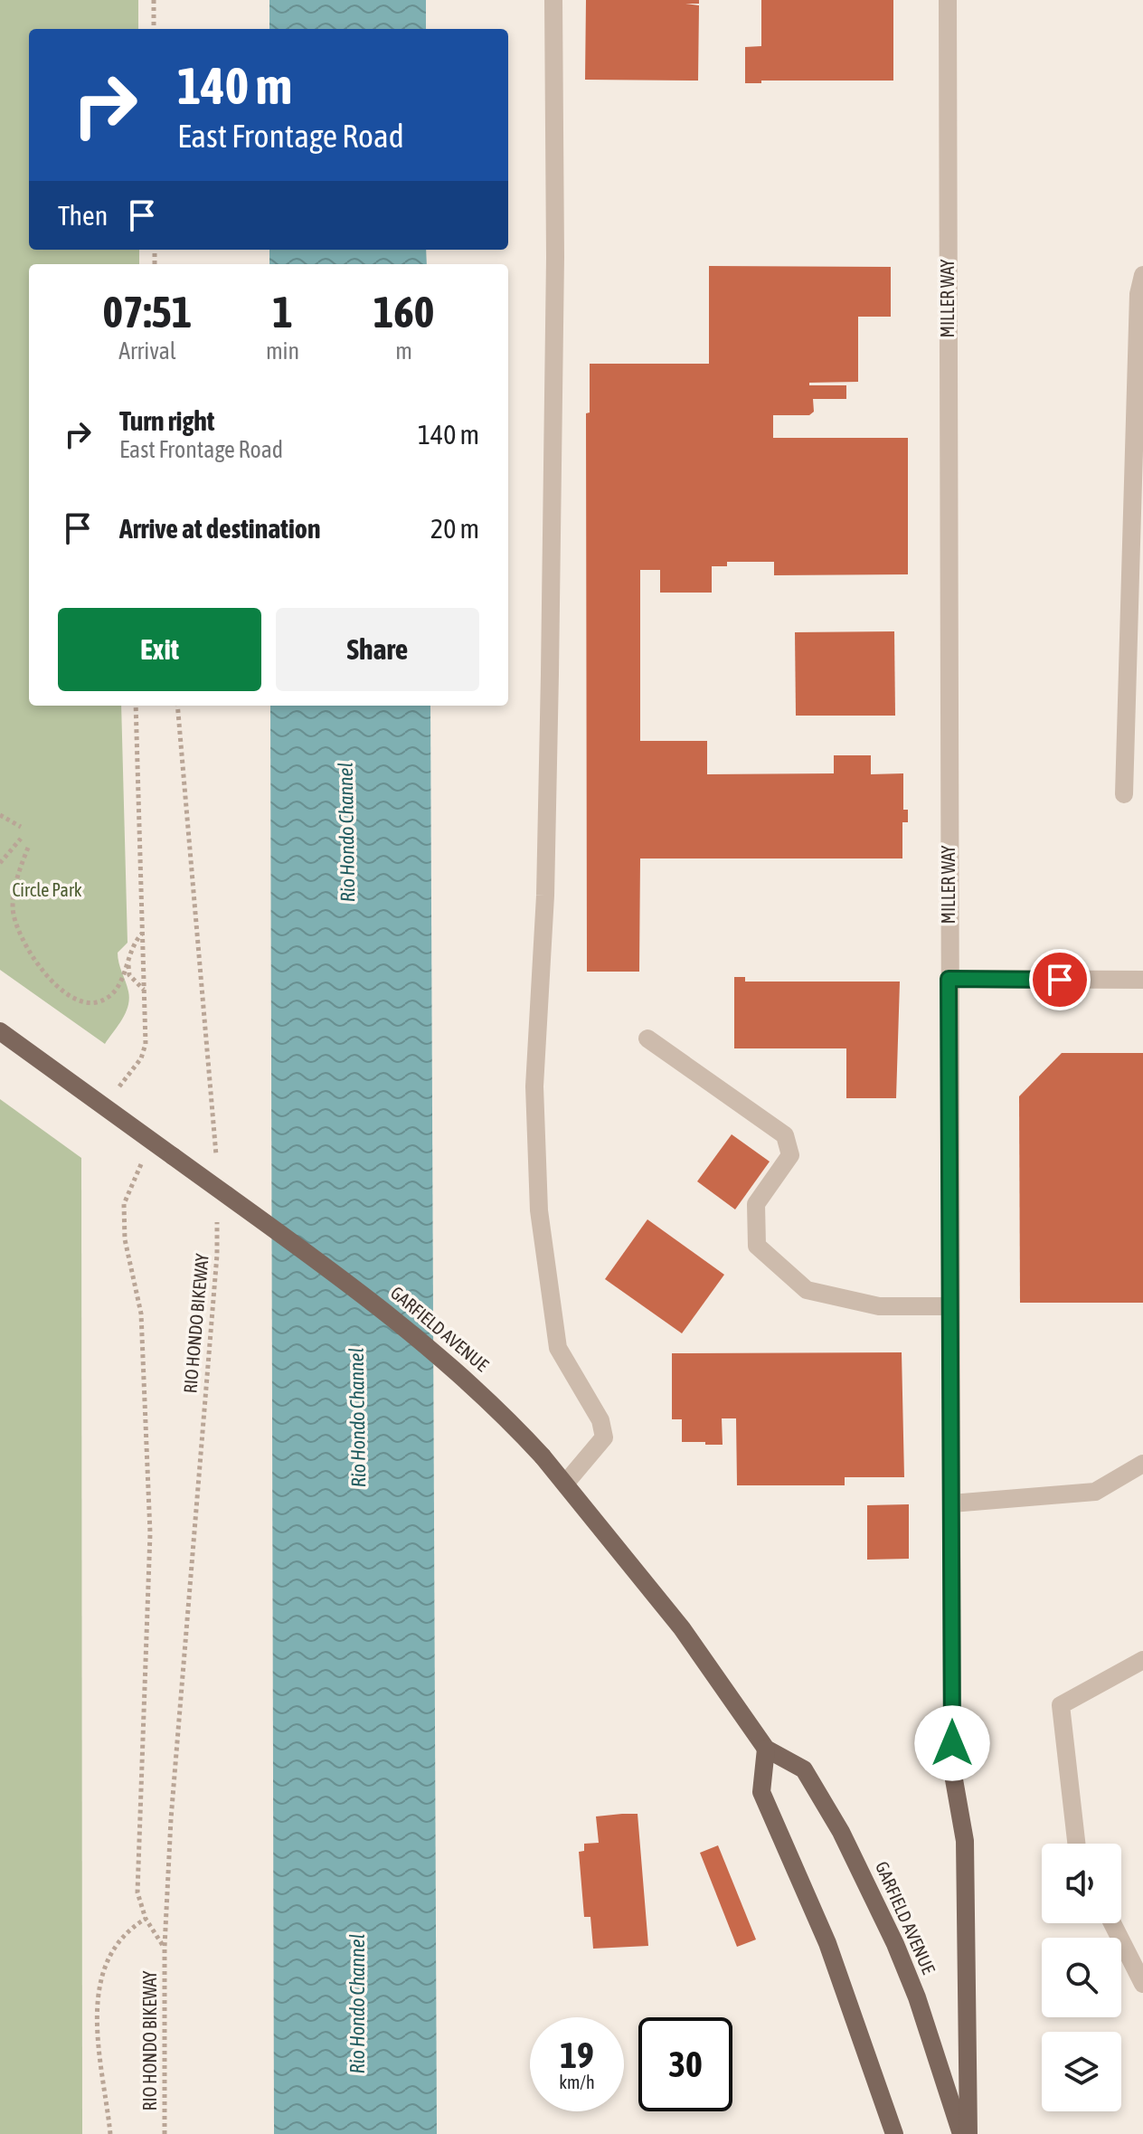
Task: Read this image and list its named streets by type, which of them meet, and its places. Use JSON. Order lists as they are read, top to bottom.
{
  "streets": {
    "main road": ["GARFIELD AVENUE"],
    "street": ["MILLER WAY"],
    "path": ["RIO HONDO BIKEWAY"]
  },
  "crossings": [
    ["RIO HONDO BIKEWAY", "GARFIELD AVENUE"]
  ],
  "water": ["Rio Hondo Channel"],
  "parks": ["Circle Park"],
  "page": {
    "turn": ["140 m", "East Frontage Road"],
    "then": "Then",
    "eta": [
      "07:51",
      "Arrival",
      "1",
      "min",
      "160",
      "m"
    ],
    "list": [
      {
        "name": "Turn right",
        "note": "East Frontage Road",
        "value": "140 m"
      },
      {
        "name": "Arrive at destination",
        "value": "20 m"
      }
    ],
    "buttons": ["Exit", "Share"],
    "speed": "19 km/h",
    "limit": "30"
  }
}
